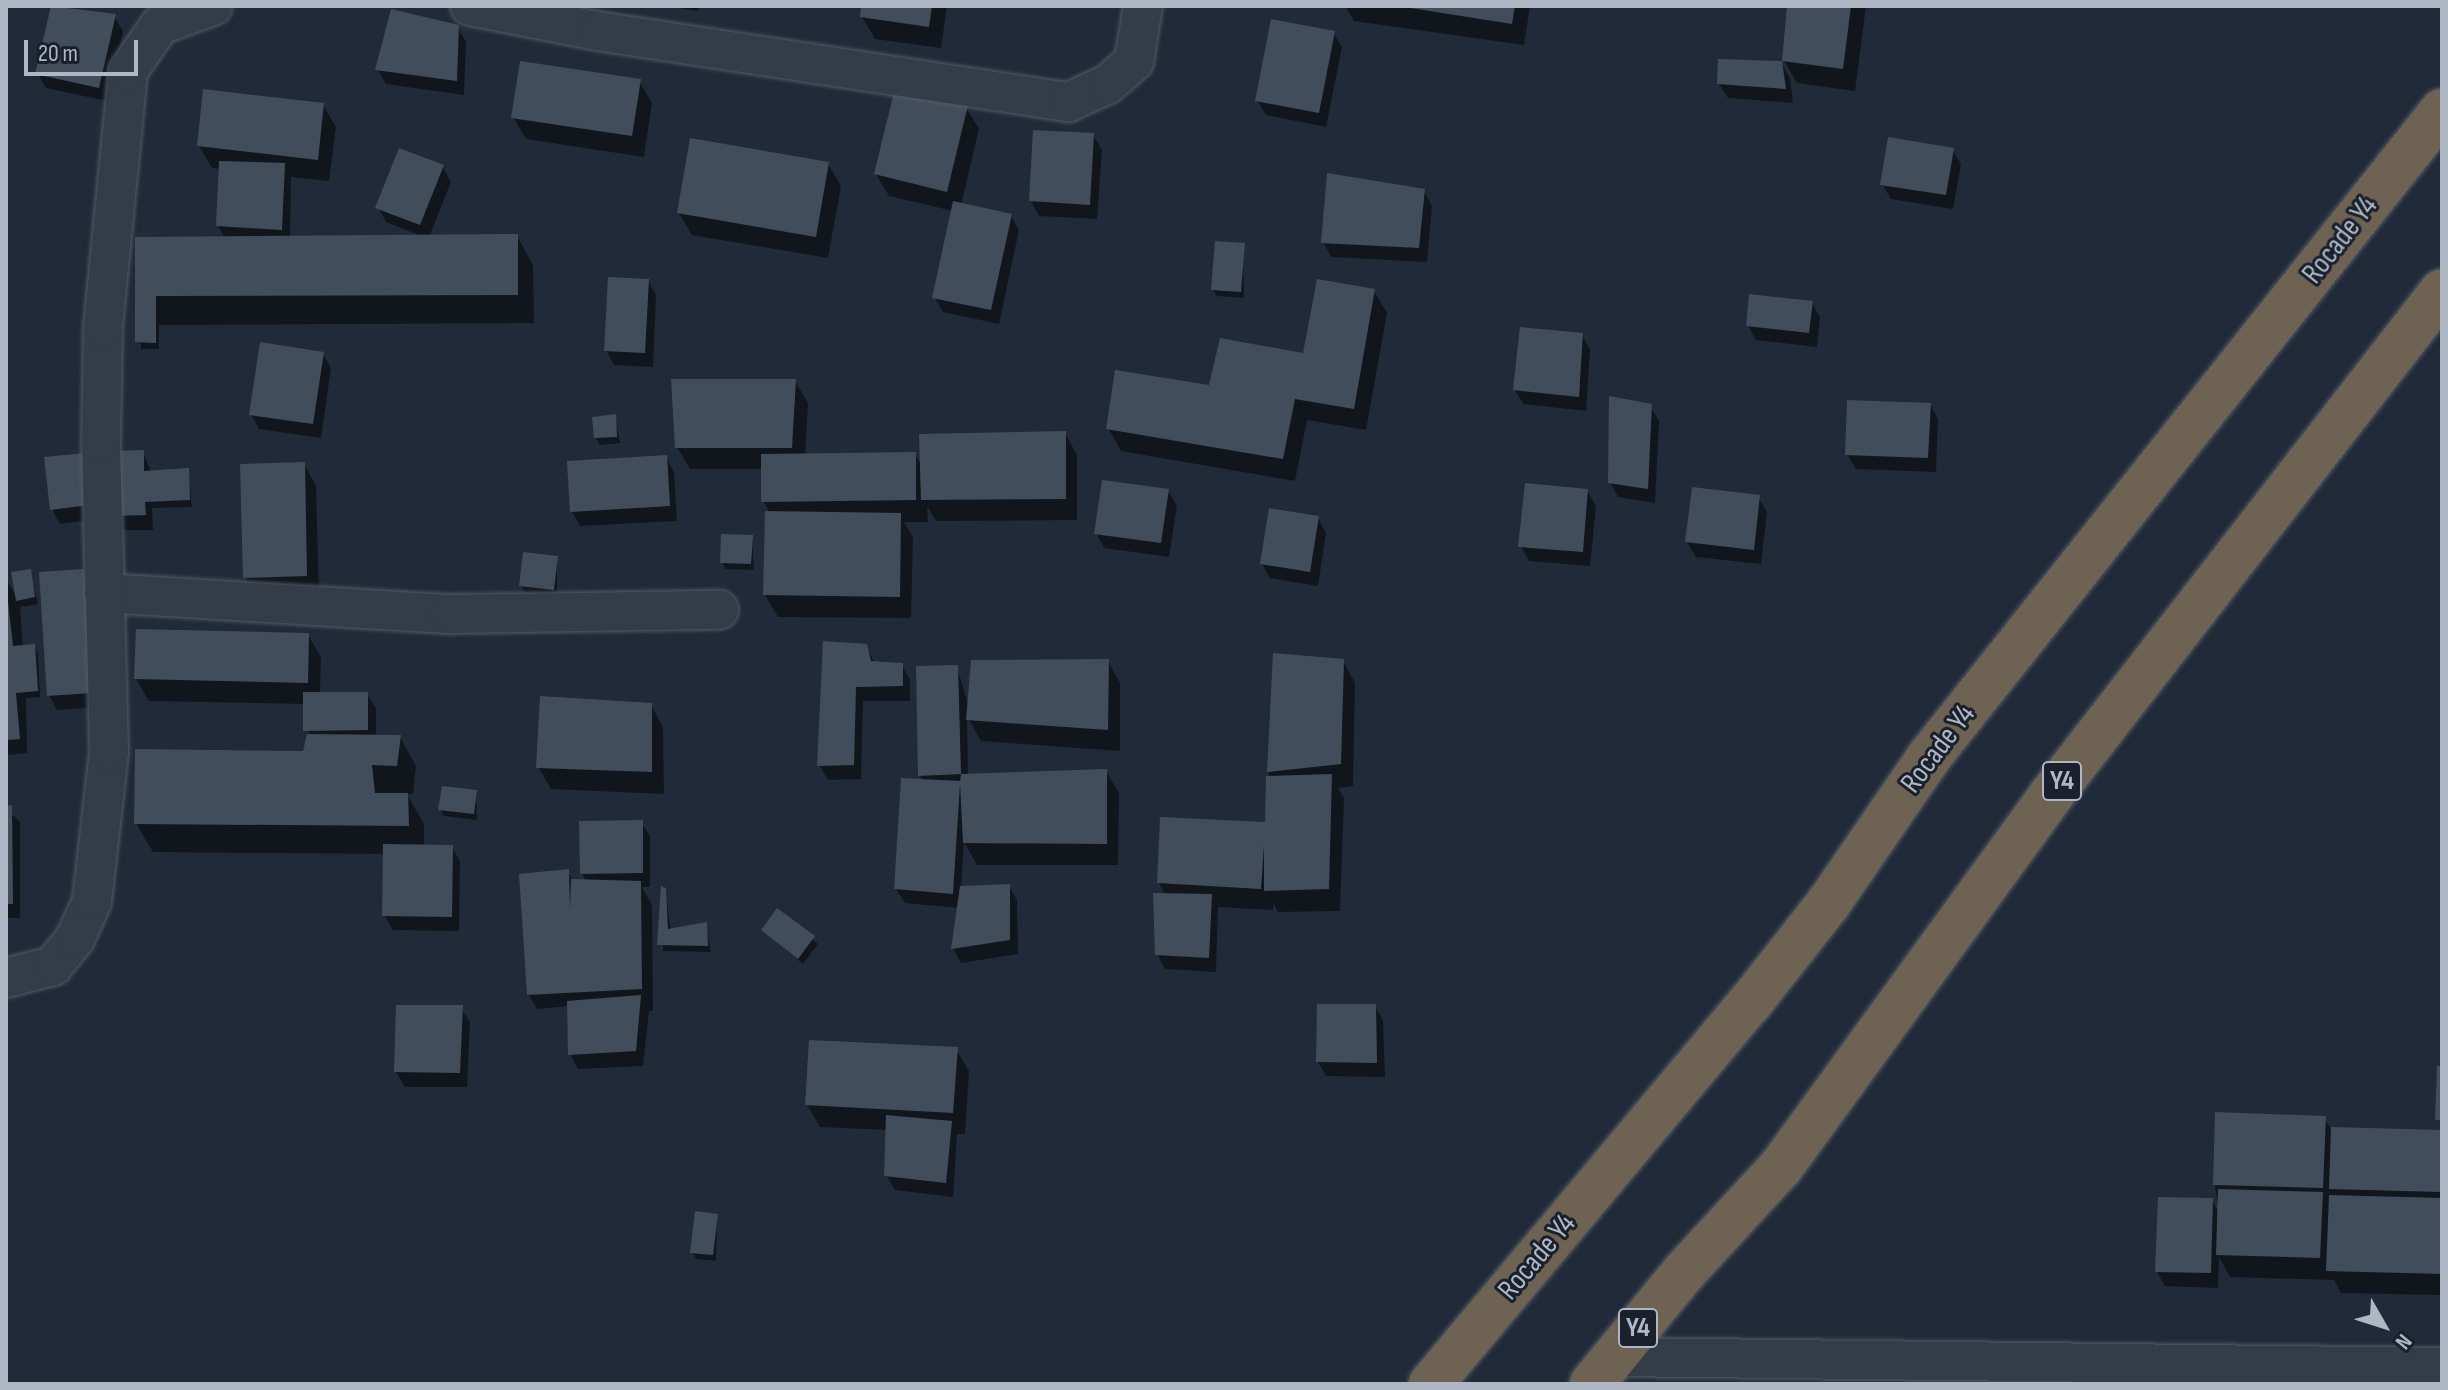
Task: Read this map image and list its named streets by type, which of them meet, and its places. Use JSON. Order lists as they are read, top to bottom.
{
  "streets": {
    "highway": ["Rocade Y4", "Y4"]
  },
  "scale_bar": "20 m",
  "north": "bottom right"
}
